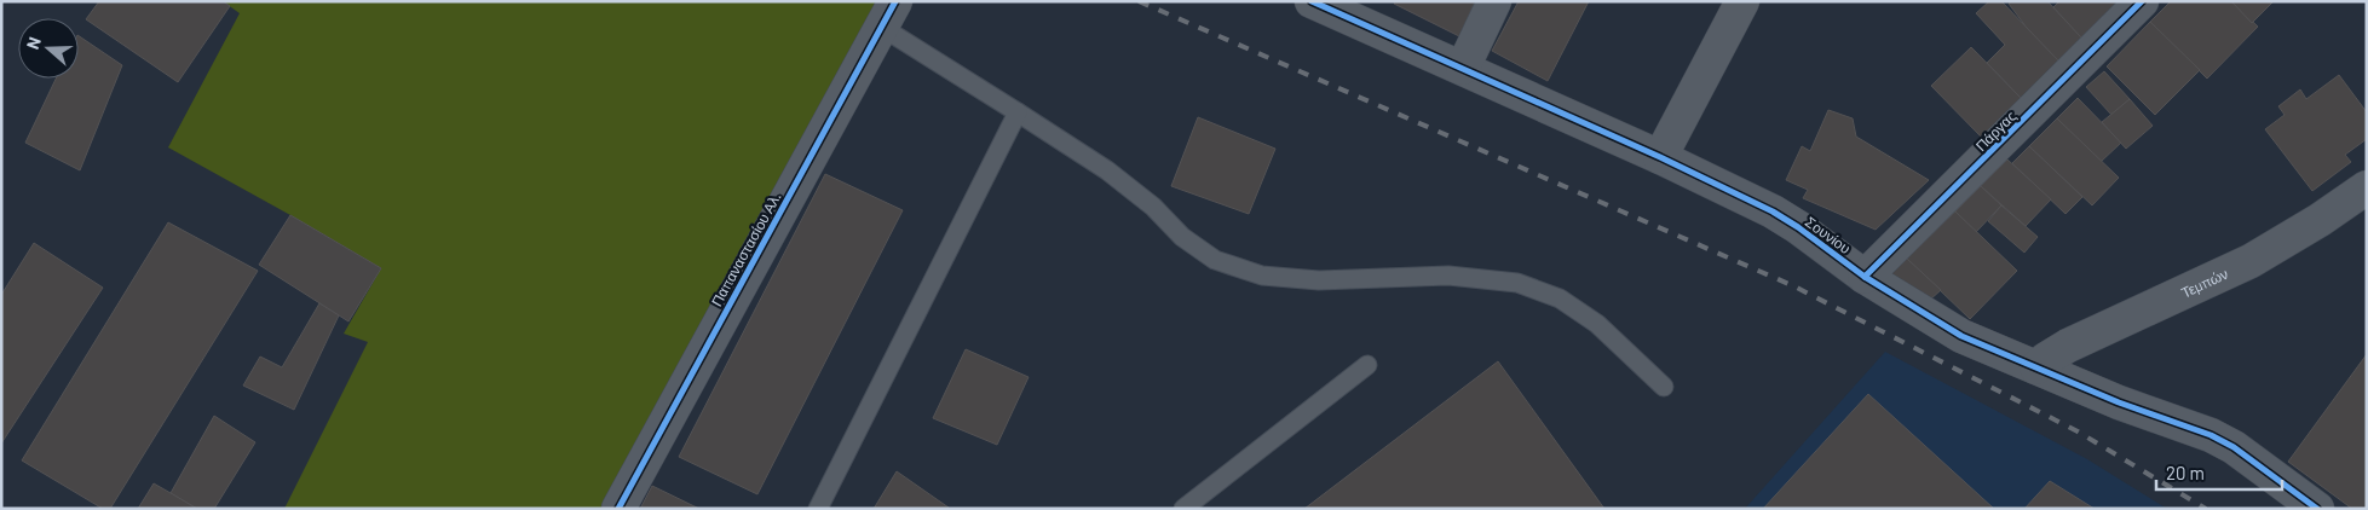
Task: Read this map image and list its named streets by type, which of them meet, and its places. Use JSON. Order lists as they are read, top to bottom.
{
  "streets": {
    "street": [
      "Πάργας",
      "Σουνίου",
      "Παπαναστασίου Αλ.",
      "Τεμπών"
    ]
  },
  "crossings": [
    ["Πάργας", "Σουνίου"],
    ["Σουνίου", "Τεμπών"]
  ],
  "scale_bar": "20 m",
  "north": "left"
}
